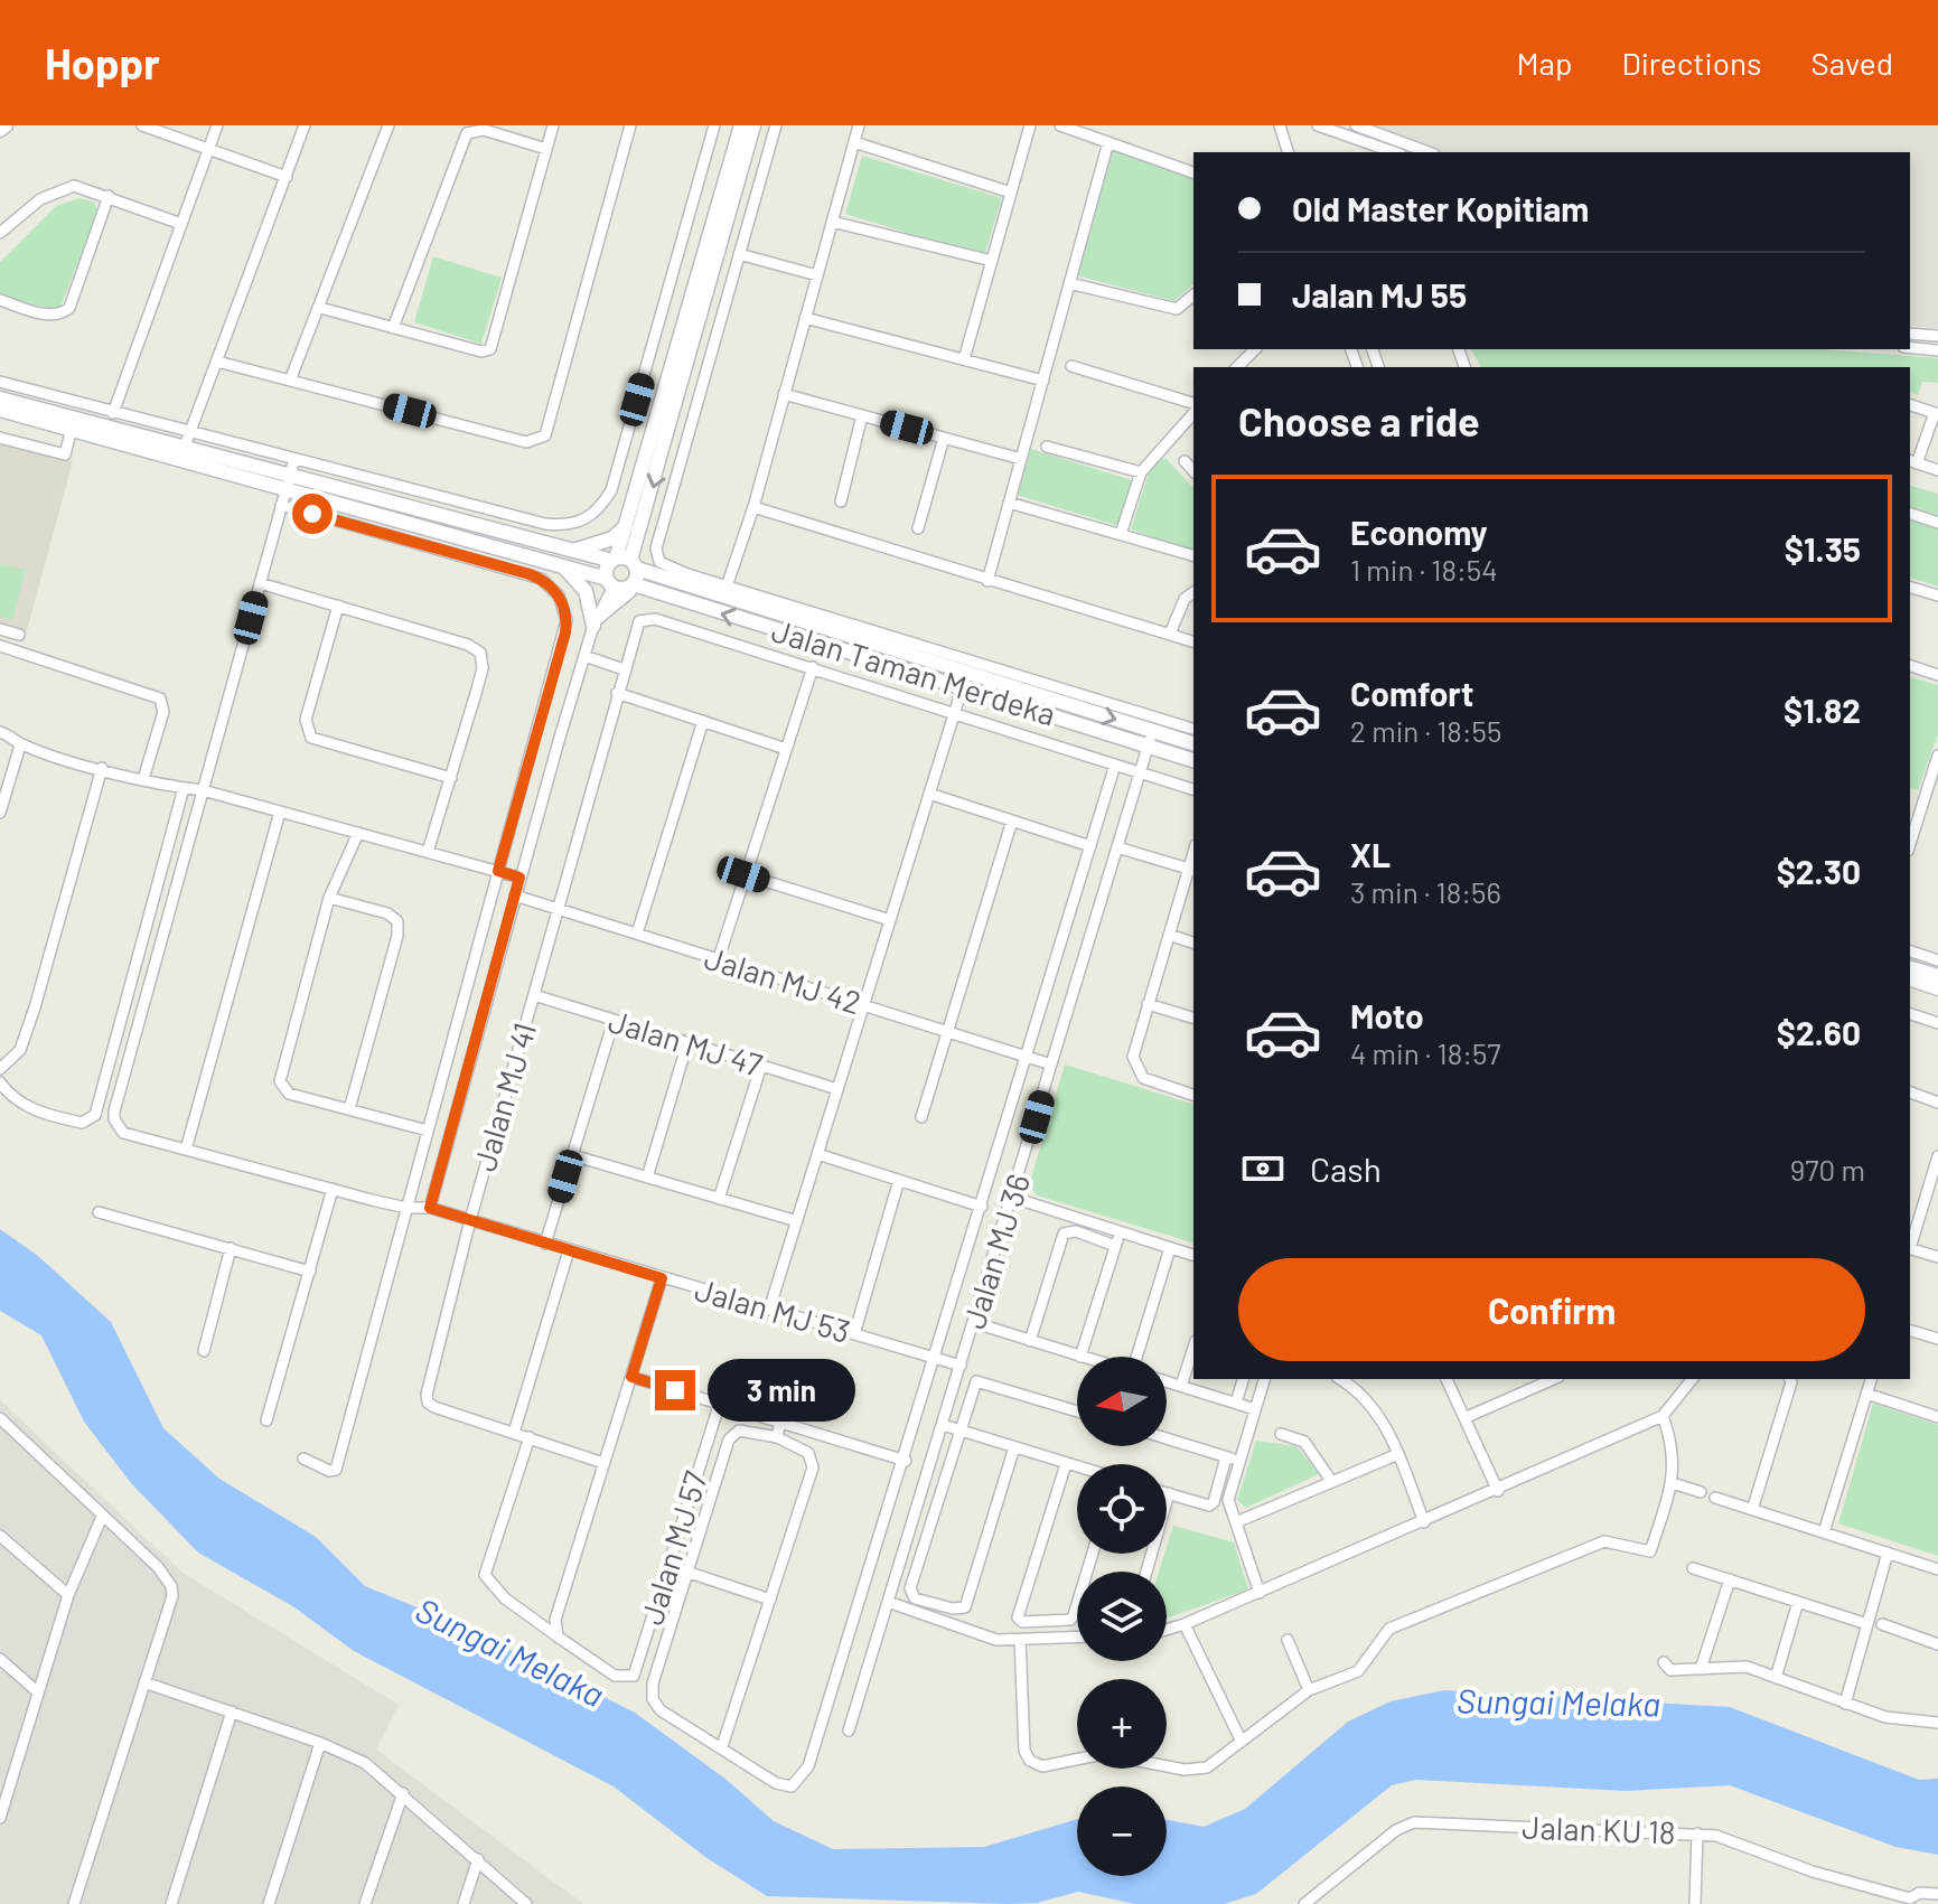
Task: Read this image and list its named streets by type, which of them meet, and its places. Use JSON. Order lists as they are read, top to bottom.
{
  "streets": {
    "main road": ["Jalan Taman Merdeka"],
    "street": [
      "Jalan MJ 42",
      "Jalan MJ 47",
      "Jalan MJ 41",
      "Jalan MJ 36",
      "Jalan MJ 53",
      "Jalan MJ 57",
      "Jalan KU 18"
    ]
  },
  "crossings": [
    ["Jalan Taman Merdeka", "Jalan MJ 36"],
    ["Jalan MJ 42", "Jalan MJ 41"],
    ["Jalan MJ 42", "Jalan MJ 36"],
    ["Jalan MJ 47", "Jalan MJ 41"],
    ["Jalan MJ 41", "Jalan MJ 53"],
    ["Jalan MJ 36", "Jalan MJ 53"]
  ],
  "water": ["Sungai Melaka"],
  "north": "left",
  "page": {
    "header": "Hoppr",
    "nav": ["Map", "Directions", "Saved"],
    "banner": ["Old Master Kopitiam", "Jalan MJ 55"],
    "heading": "Choose a ride",
    "list": [
      {
        "name": "Economy",
        "note": "1 min · 18:54",
        "value": "$1.35"
      },
      {
        "name": "Comfort",
        "note": "2 min · 18:55",
        "value": "$1.82"
      },
      {
        "name": "XL",
        "note": "3 min · 18:56",
        "value": "$2.30"
      },
      {
        "name": "Moto",
        "note": "4 min · 18:57",
        "value": "$2.60"
      }
    ],
    "pay": ["Cash", "970 m"],
    "buttons": "Confirm",
    "map_buttons": ["+", "−"],
    "bubble": "3 min"
  }
}
